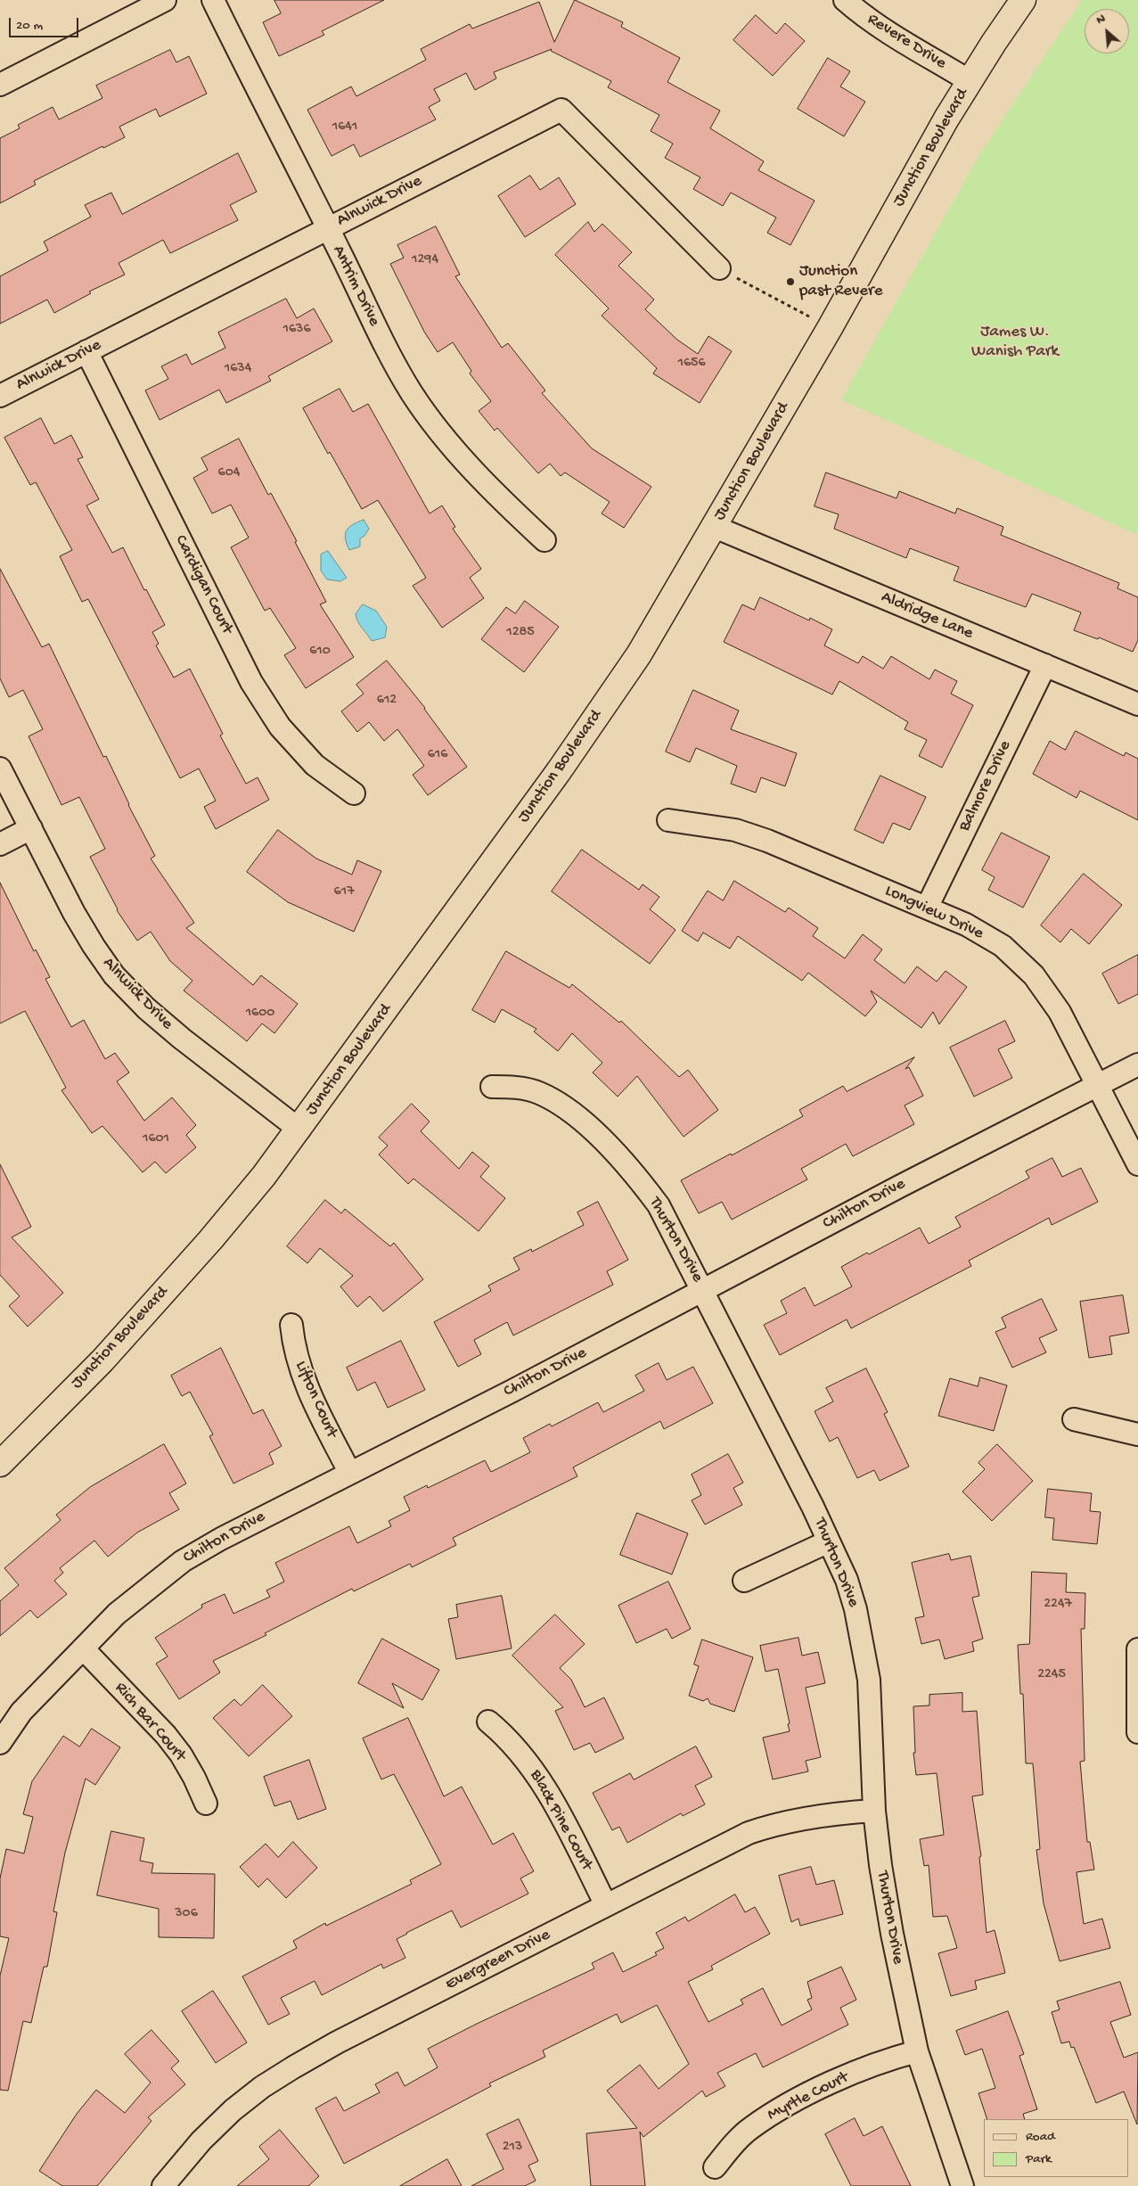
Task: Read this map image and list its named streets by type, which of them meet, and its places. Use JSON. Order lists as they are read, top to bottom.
{
  "streets": {
    "main road": ["Junction Boulevard"],
    "street": [
      "Revere Drive",
      "Alnwick Drive",
      "Antrim Drive",
      "Cardigan Court",
      "Aldridge Lane",
      "Balmore Drive",
      "Longview Drive",
      "Chilton Drive",
      "Thurton Drive",
      "Lifton Court",
      "Rich Bar Court",
      "Black Pine Court",
      "Evergreen Drive",
      "Myrtle Court"
    ]
  },
  "crossings": [
    ["Revere Drive", "Junction Boulevard"],
    ["Junction Boulevard", "Alnwick Drive"],
    ["Junction Boulevard", "Aldridge Lane"],
    ["Alnwick Drive", "Antrim Drive"],
    ["Alnwick Drive", "Cardigan Court"],
    ["Aldridge Lane", "Balmore Drive"],
    ["Balmore Drive", "Longview Drive"],
    ["Longview Drive", "Chilton Drive"],
    ["Chilton Drive", "Thurton Drive"],
    ["Chilton Drive", "Lifton Court"],
    ["Chilton Drive", "Rich Bar Court"],
    ["Thurton Drive", "Evergreen Drive"],
    ["Thurton Drive", "Myrtle Court"],
    ["Black Pine Court", "Evergreen Drive"]
  ],
  "parks": ["James W. Wanish Park"],
  "places": ["Junction past Revere"],
  "house_numbers": [
    "1641",
    "1294",
    "1636",
    "1656",
    "1634",
    "604",
    "1285",
    "610",
    "612",
    "616",
    "617",
    "1600",
    "1601",
    "2247",
    "2245",
    "306",
    "213"
  ],
  "legend": ["Road", "Park"],
  "scale_bar": "20 m",
  "north": "top left"
}
